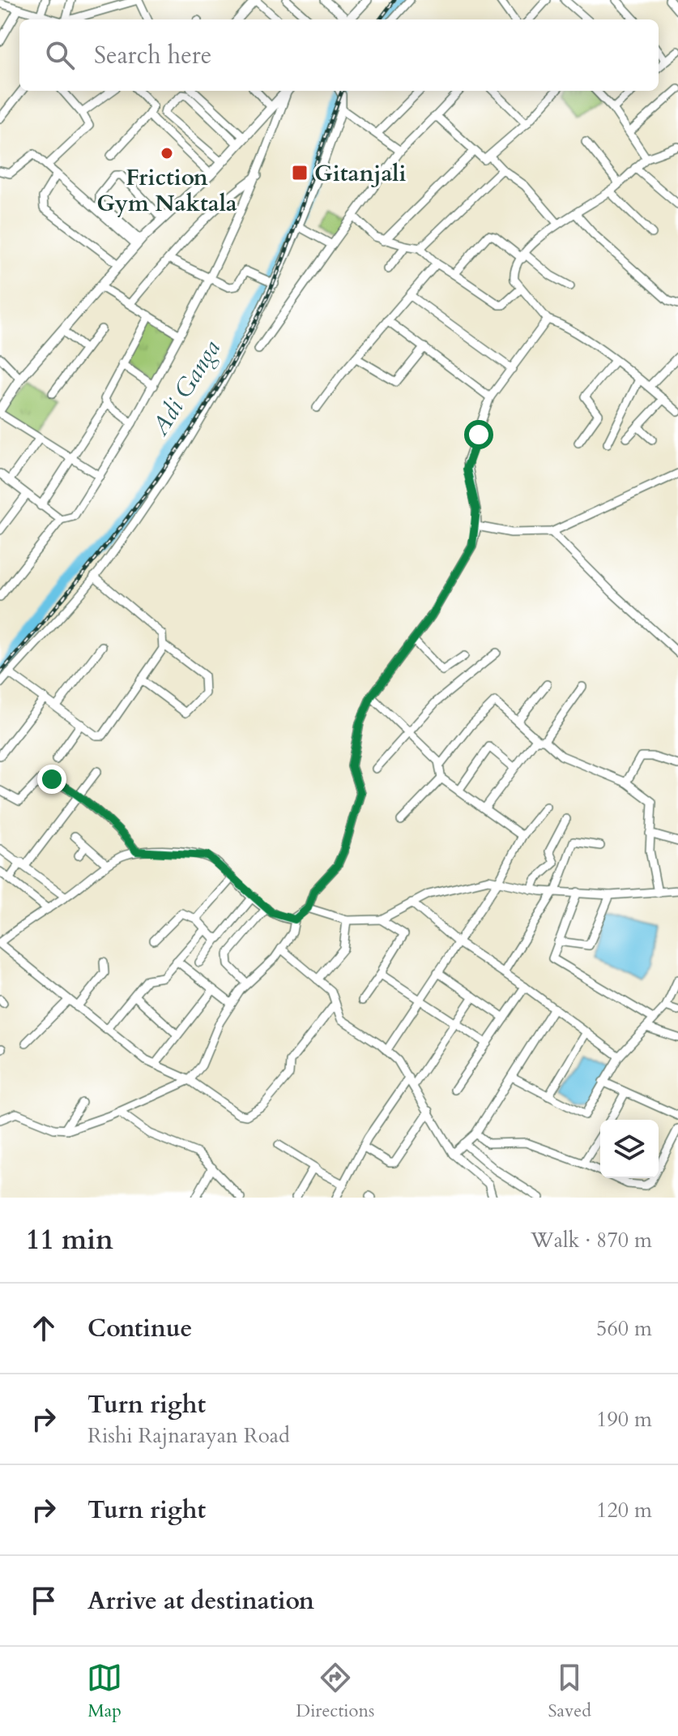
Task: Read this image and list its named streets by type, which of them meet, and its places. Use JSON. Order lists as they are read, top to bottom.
{
  "water": ["Adi Ganga"],
  "places": {
    "other": ["Friction Gym Naktala"],
    "transit": ["Gitanjali"]
  },
  "page": {
    "search": "Search here",
    "heading": ["11 min", "Walk · 870 m"],
    "list": [
      ["Continue", "560 m"],
      ["Turn right", "Rishi Rajnarayan Road", "190 m"],
      ["Turn right", "120 m"],
      "Arrive at destination"
    ],
    "nav": ["Map", "Directions", "Saved"]
  }
}
